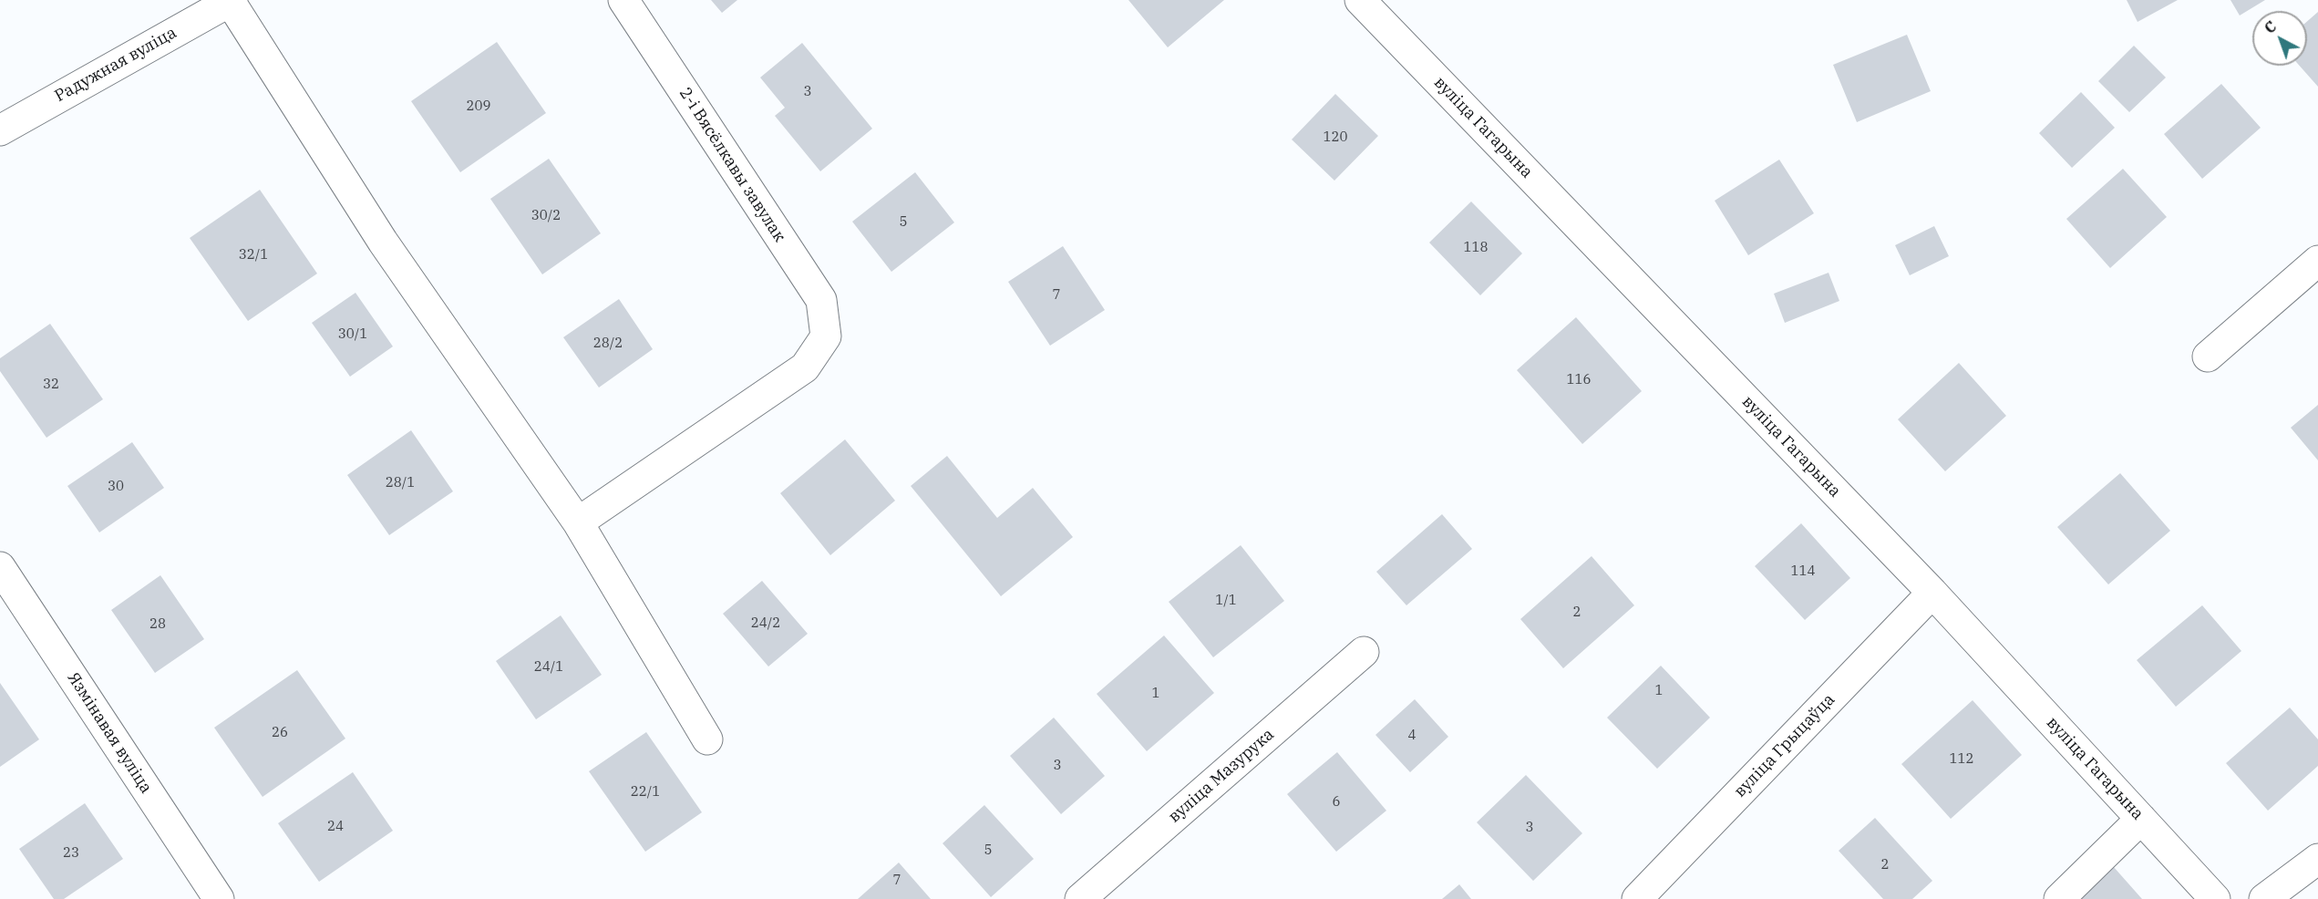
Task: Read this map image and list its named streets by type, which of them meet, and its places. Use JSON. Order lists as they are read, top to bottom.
{
  "streets": {
    "street": [
      "Радужная вуліца",
      "вуліца Гагарына",
      "2-і Вясёлкавы завулак",
      "Язмінавая вуліца",
      "вуліца Грыцаўца",
      "вуліца Мазурука"
    ]
  },
  "crossings": [
    ["вуліца Гагарына", "вуліца Грыцаўца"]
  ],
  "house_numbers": [
    "3",
    "209",
    "120",
    "30/2",
    "5",
    "118",
    "32/1",
    "7",
    "30/1",
    "28/2",
    "116",
    "32",
    "28/1",
    "30",
    "114",
    "1/1",
    "2",
    "24/2",
    "28",
    "24/1",
    "1",
    "1",
    "26",
    "4",
    "112",
    "3",
    "22/1",
    "6",
    "24",
    "3",
    "5",
    "23",
    "2",
    "7"
  ],
  "north": "top left"
}
